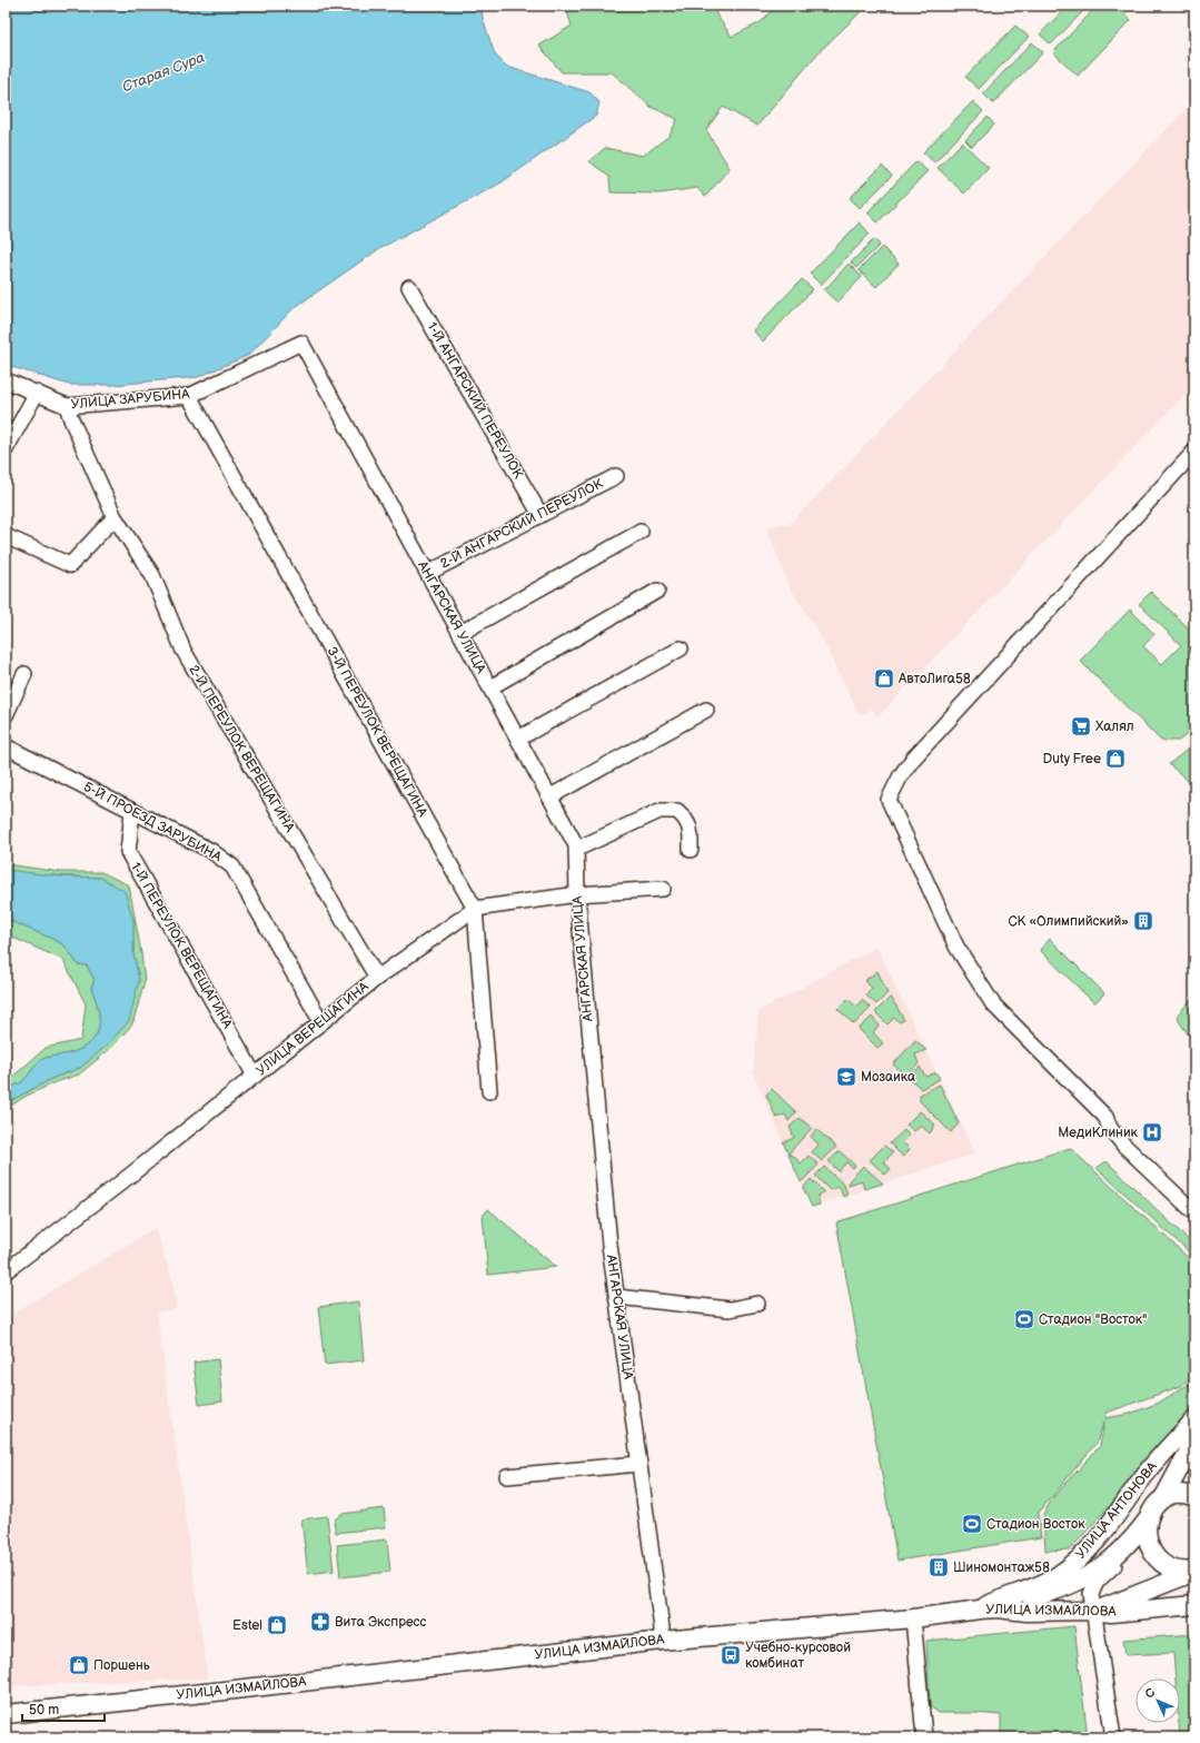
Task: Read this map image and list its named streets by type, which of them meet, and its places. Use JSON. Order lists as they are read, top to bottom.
{
  "streets": {
    "main road": ["УЛИЦА АНТОНОВА", "УЛИЦА ИЗМАЙЛОВА"],
    "street": [
      "УЛИЦА ЗАРУБИНА",
      "1-Й АНГАРСКИЙ ПЕРЕУЛОК",
      "2-Й АНГАРСКИЙ ПЕРЕУЛОК",
      "АНГАРСКАЯ УЛИЦА",
      "3-Й ПЕРЕУЛОК ВЕРЕЩАГИНА",
      "2-Й ПЕРЕУЛОК ВЕРЕЩАГИНА",
      "5-Й ПРОЕЗД ЗАРУБИНА",
      "1-Й ПЕРЕУЛОК ВЕРЕЩАГИНА",
      "УЛИЦА ВЕРЕЩАГИНА"
    ]
  },
  "crossings": [
    ["УЛИЦА ЗАРУБИНА", "АНГАРСКАЯ УЛИЦА"],
    ["УЛИЦА ЗАРУБИНА", "3-Й ПЕРЕУЛОК ВЕРЕЩАГИНА"],
    ["УЛИЦА ЗАРУБИНА", "2-Й ПЕРЕУЛОК ВЕРЕЩАГИНА"],
    ["1-Й АНГАРСКИЙ ПЕРЕУЛОК", "2-Й АНГАРСКИЙ ПЕРЕУЛОК"],
    ["2-Й АНГАРСКИЙ ПЕРЕУЛОК", "АНГАРСКАЯ УЛИЦА"],
    ["АНГАРСКАЯ УЛИЦА", "УЛИЦА ВЕРЕЩАГИНА"],
    ["АНГАРСКАЯ УЛИЦА", "УЛИЦА ИЗМАЙЛОВА"],
    ["3-Й ПЕРЕУЛОК ВЕРЕЩАГИНА", "УЛИЦА ВЕРЕЩАГИНА"],
    ["2-Й ПЕРЕУЛОК ВЕРЕЩАГИНА", "УЛИЦА ВЕРЕЩАГИНА"],
    ["5-Й ПРОЕЗД ЗАРУБИНА", "1-Й ПЕРЕУЛОК ВЕРЕЩАГИНА"],
    ["5-Й ПРОЕЗД ЗАРУБИНА", "УЛИЦА ВЕРЕЩАГИНА"],
    ["1-Й ПЕРЕУЛОК ВЕРЕЩАГИНА", "УЛИЦА ВЕРЕЩАГИНА"],
    ["УЛИЦА АНТОНОВА", "УЛИЦА ИЗМАЙЛОВА"]
  ],
  "water": ["Старая Сура"],
  "places": {
    "shop": [
      "АвтоЛига58",
      "Duty Free",
      "Estel",
      "Поршень"
    ],
    "supermarket": ["Халял"],
    "building": ["СК «Олимпийский»", "Шиномонтаж58"],
    "school or university": ["Мозаика"],
    "hospital": ["МедиКлиник"],
    "sports": ["Стадион \"Восток\"", "Стадион Восток"],
    "pharmacy": ["Вита Экспресс"],
    "bus stop": ["Учебно-курсовой комбинат"]
  },
  "scale_bar": "50 m",
  "north": "top left"
}
